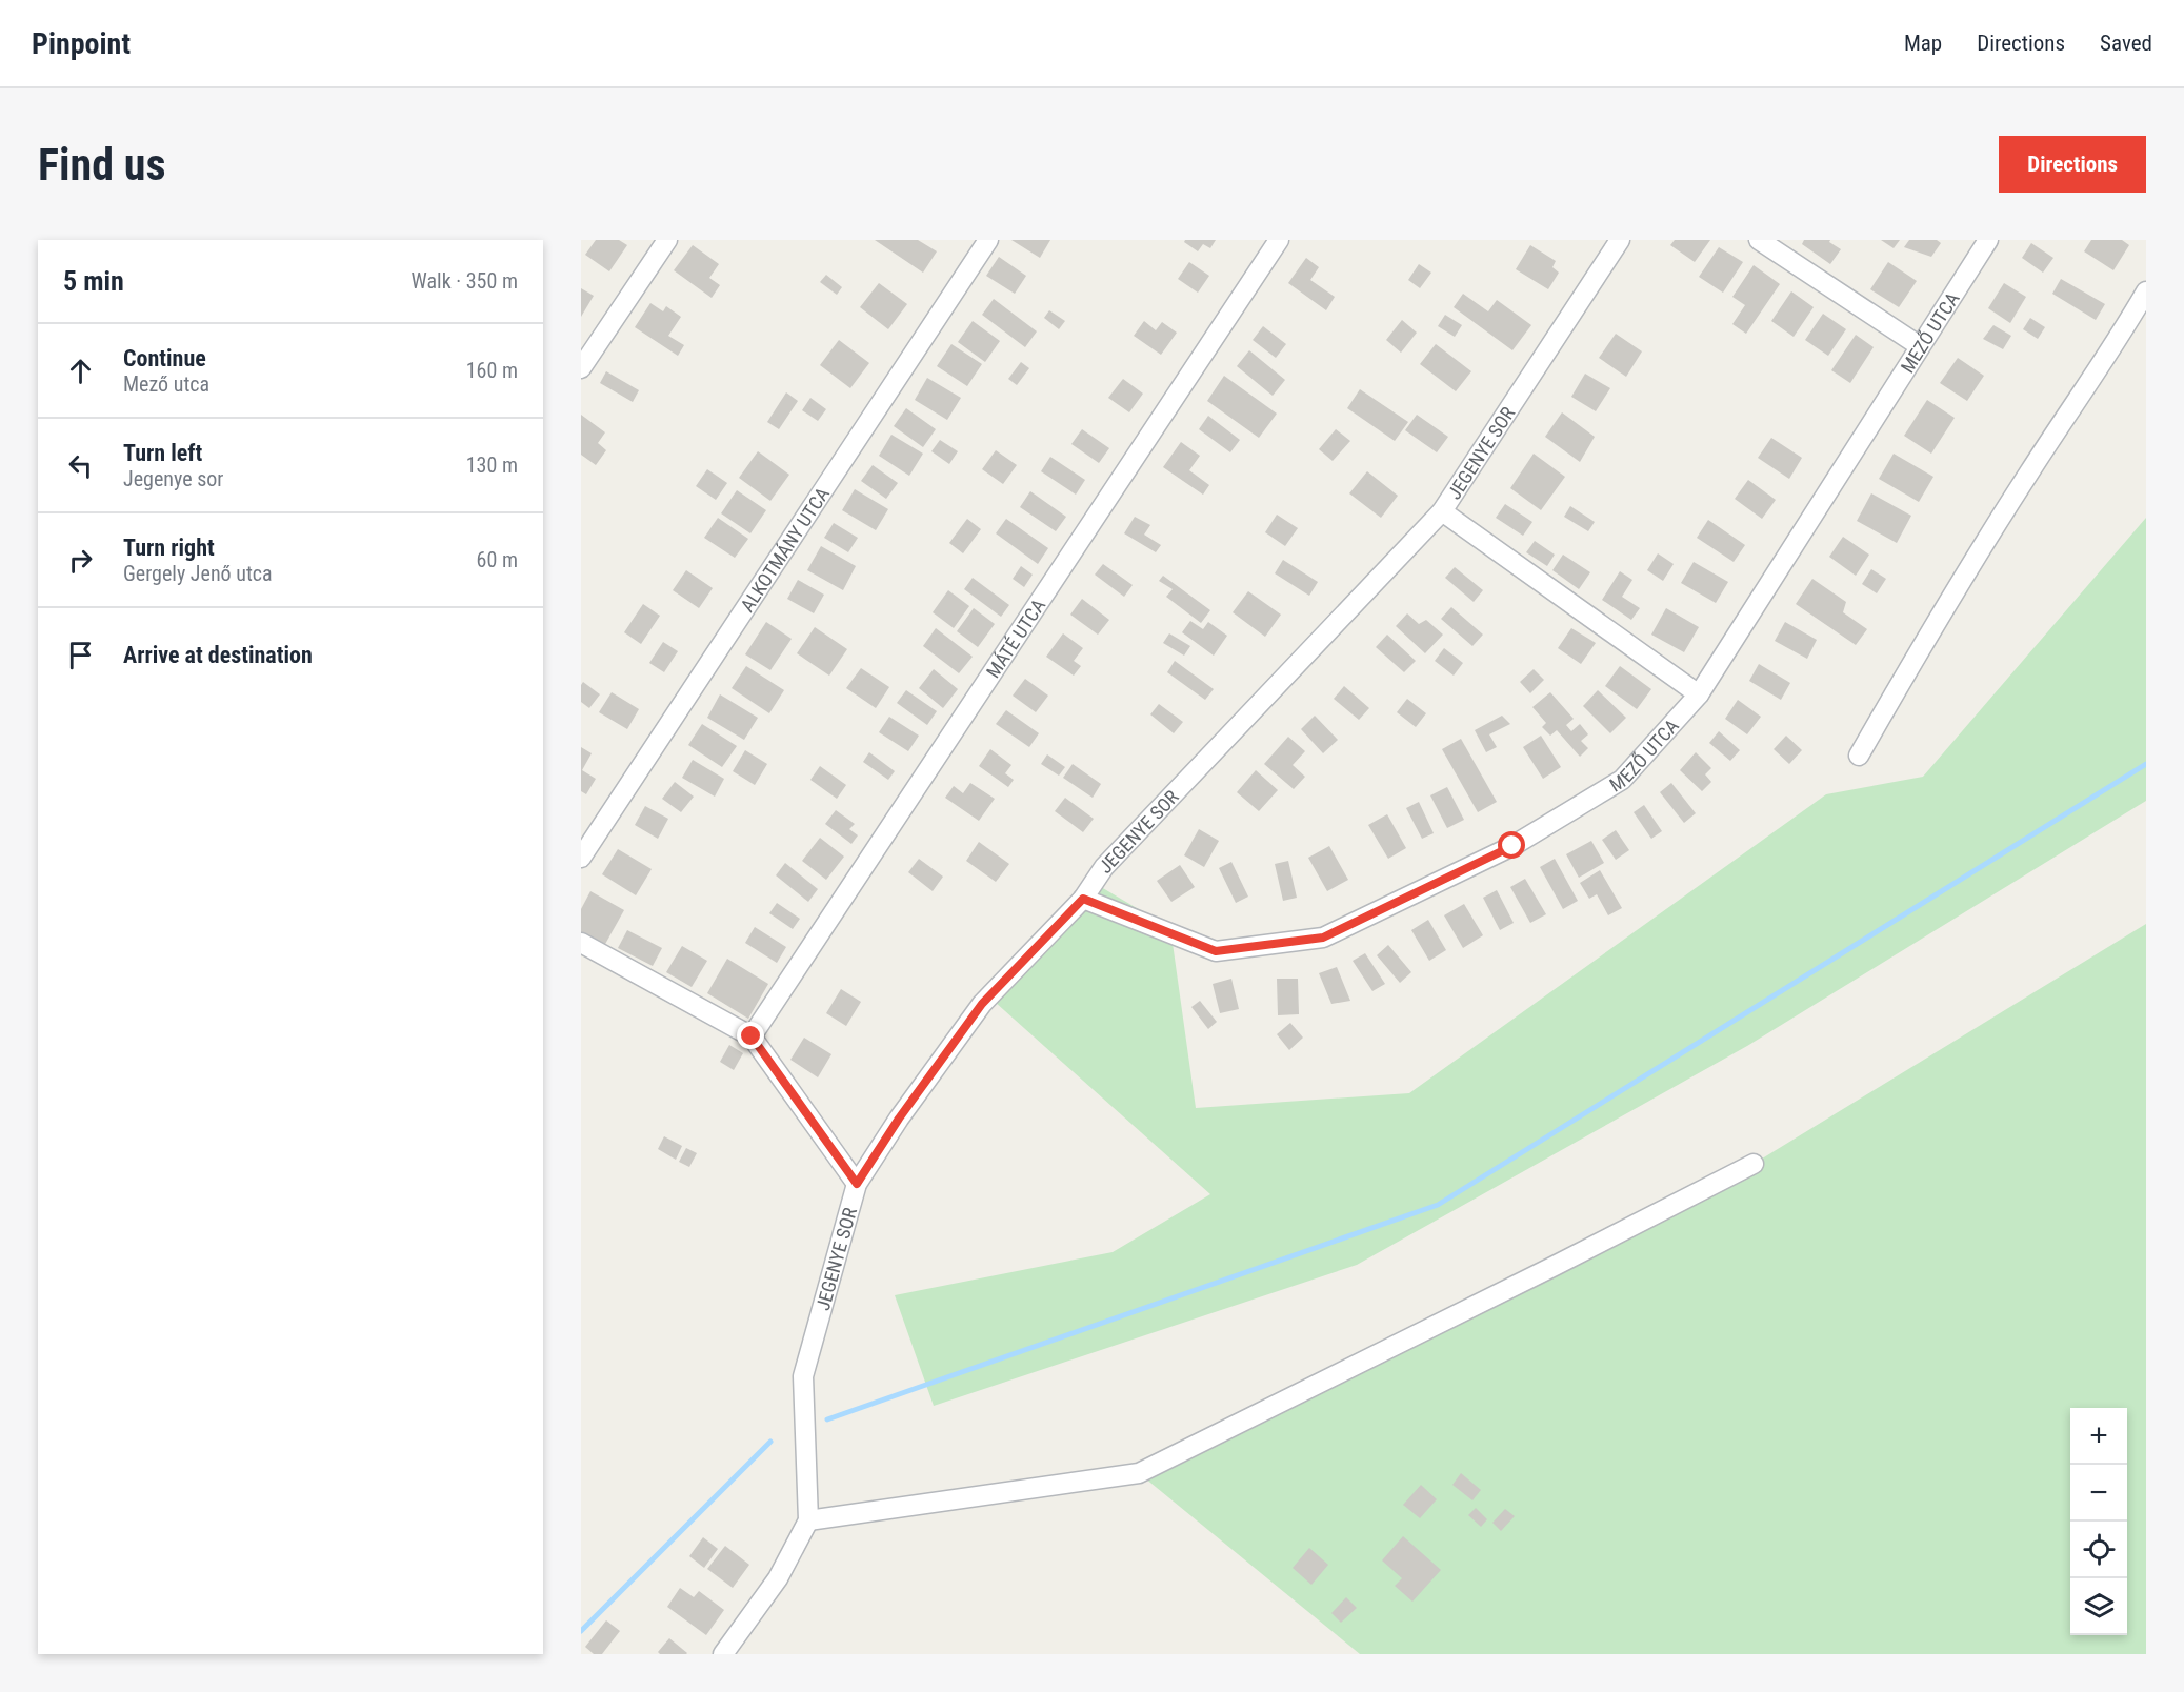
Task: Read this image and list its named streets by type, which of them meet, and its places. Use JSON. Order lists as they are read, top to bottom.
{
  "streets": {
    "street": [
      "MEZŐ UTCA",
      "JEGENYE SOR",
      "ALKOTMÁNY UTCA",
      "MÁTÉ UTCA"
    ]
  },
  "crossings": [
    ["MEZŐ UTCA", "JEGENYE SOR"]
  ],
  "page": {
    "header": "Pinpoint",
    "nav": ["Map", "Directions", "Saved"],
    "buttons": "Directions",
    "title": "Find us",
    "heading": ["5 min", "Walk · 350 m"],
    "list": [
      ["Continue", "Mező utca", "160 m"],
      ["Turn left", "Jegenye sor", "130 m"],
      ["Turn right", "Gergely Jenő utca", "60 m"],
      "Arrive at destination"
    ],
    "map_buttons": ["+", "−"]
  }
}
